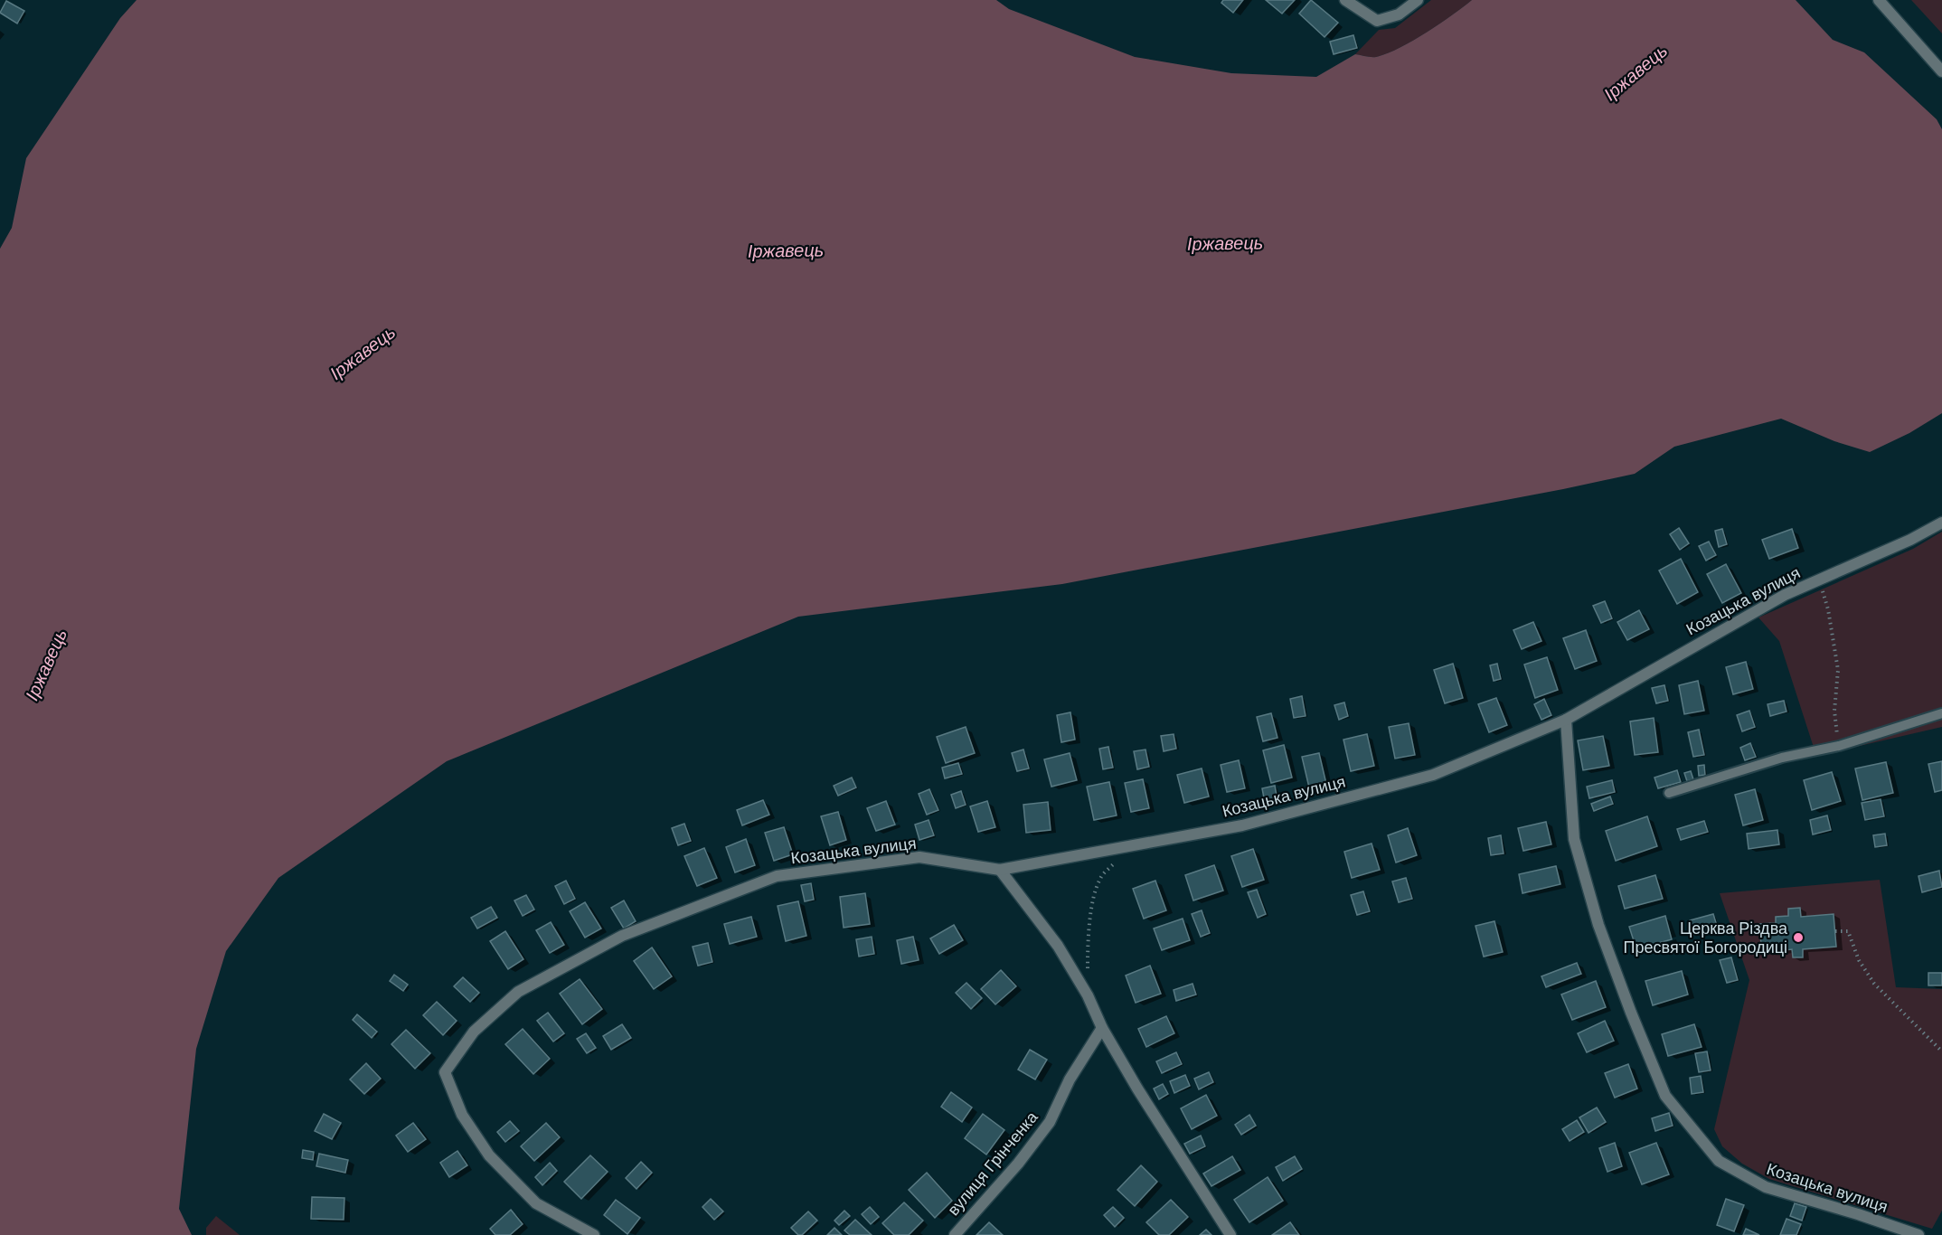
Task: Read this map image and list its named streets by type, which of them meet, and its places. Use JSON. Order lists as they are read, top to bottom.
{
  "streets": {
    "street": ["Козацька вулиця", "вулиця Грінченка"]
  },
  "water": ["Іржавець"],
  "places": ["Церква Різдва Пресвятої Богородиці"]
}
